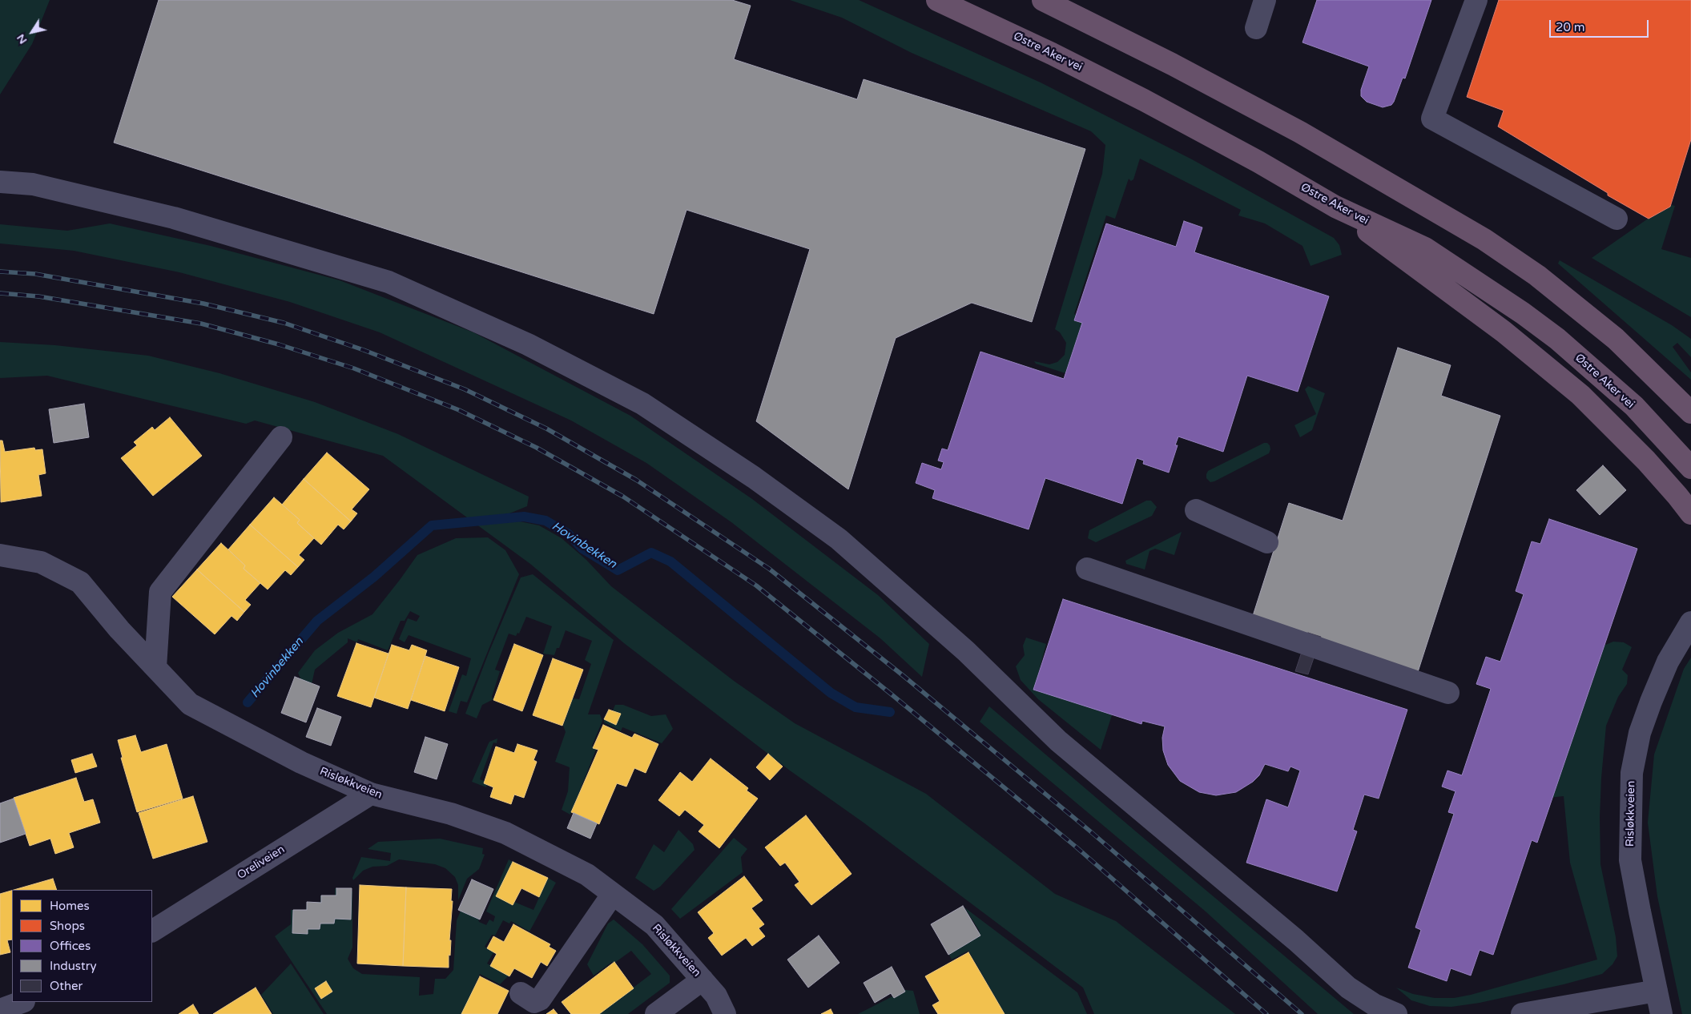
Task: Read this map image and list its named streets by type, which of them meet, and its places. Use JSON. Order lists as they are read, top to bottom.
{
  "streets": {
    "highway": ["Østre Aker vei"],
    "street": ["Risløkkveien", "Oreliveien"]
  },
  "crossings": [
    ["Risløkkveien", "Oreliveien"]
  ],
  "water": ["Hovinbekken"],
  "legend": [
    "Homes",
    "Shops",
    "Offices",
    "Industry",
    "Other"
  ],
  "scale_bar": "20 m",
  "north": "bottom left"
}
